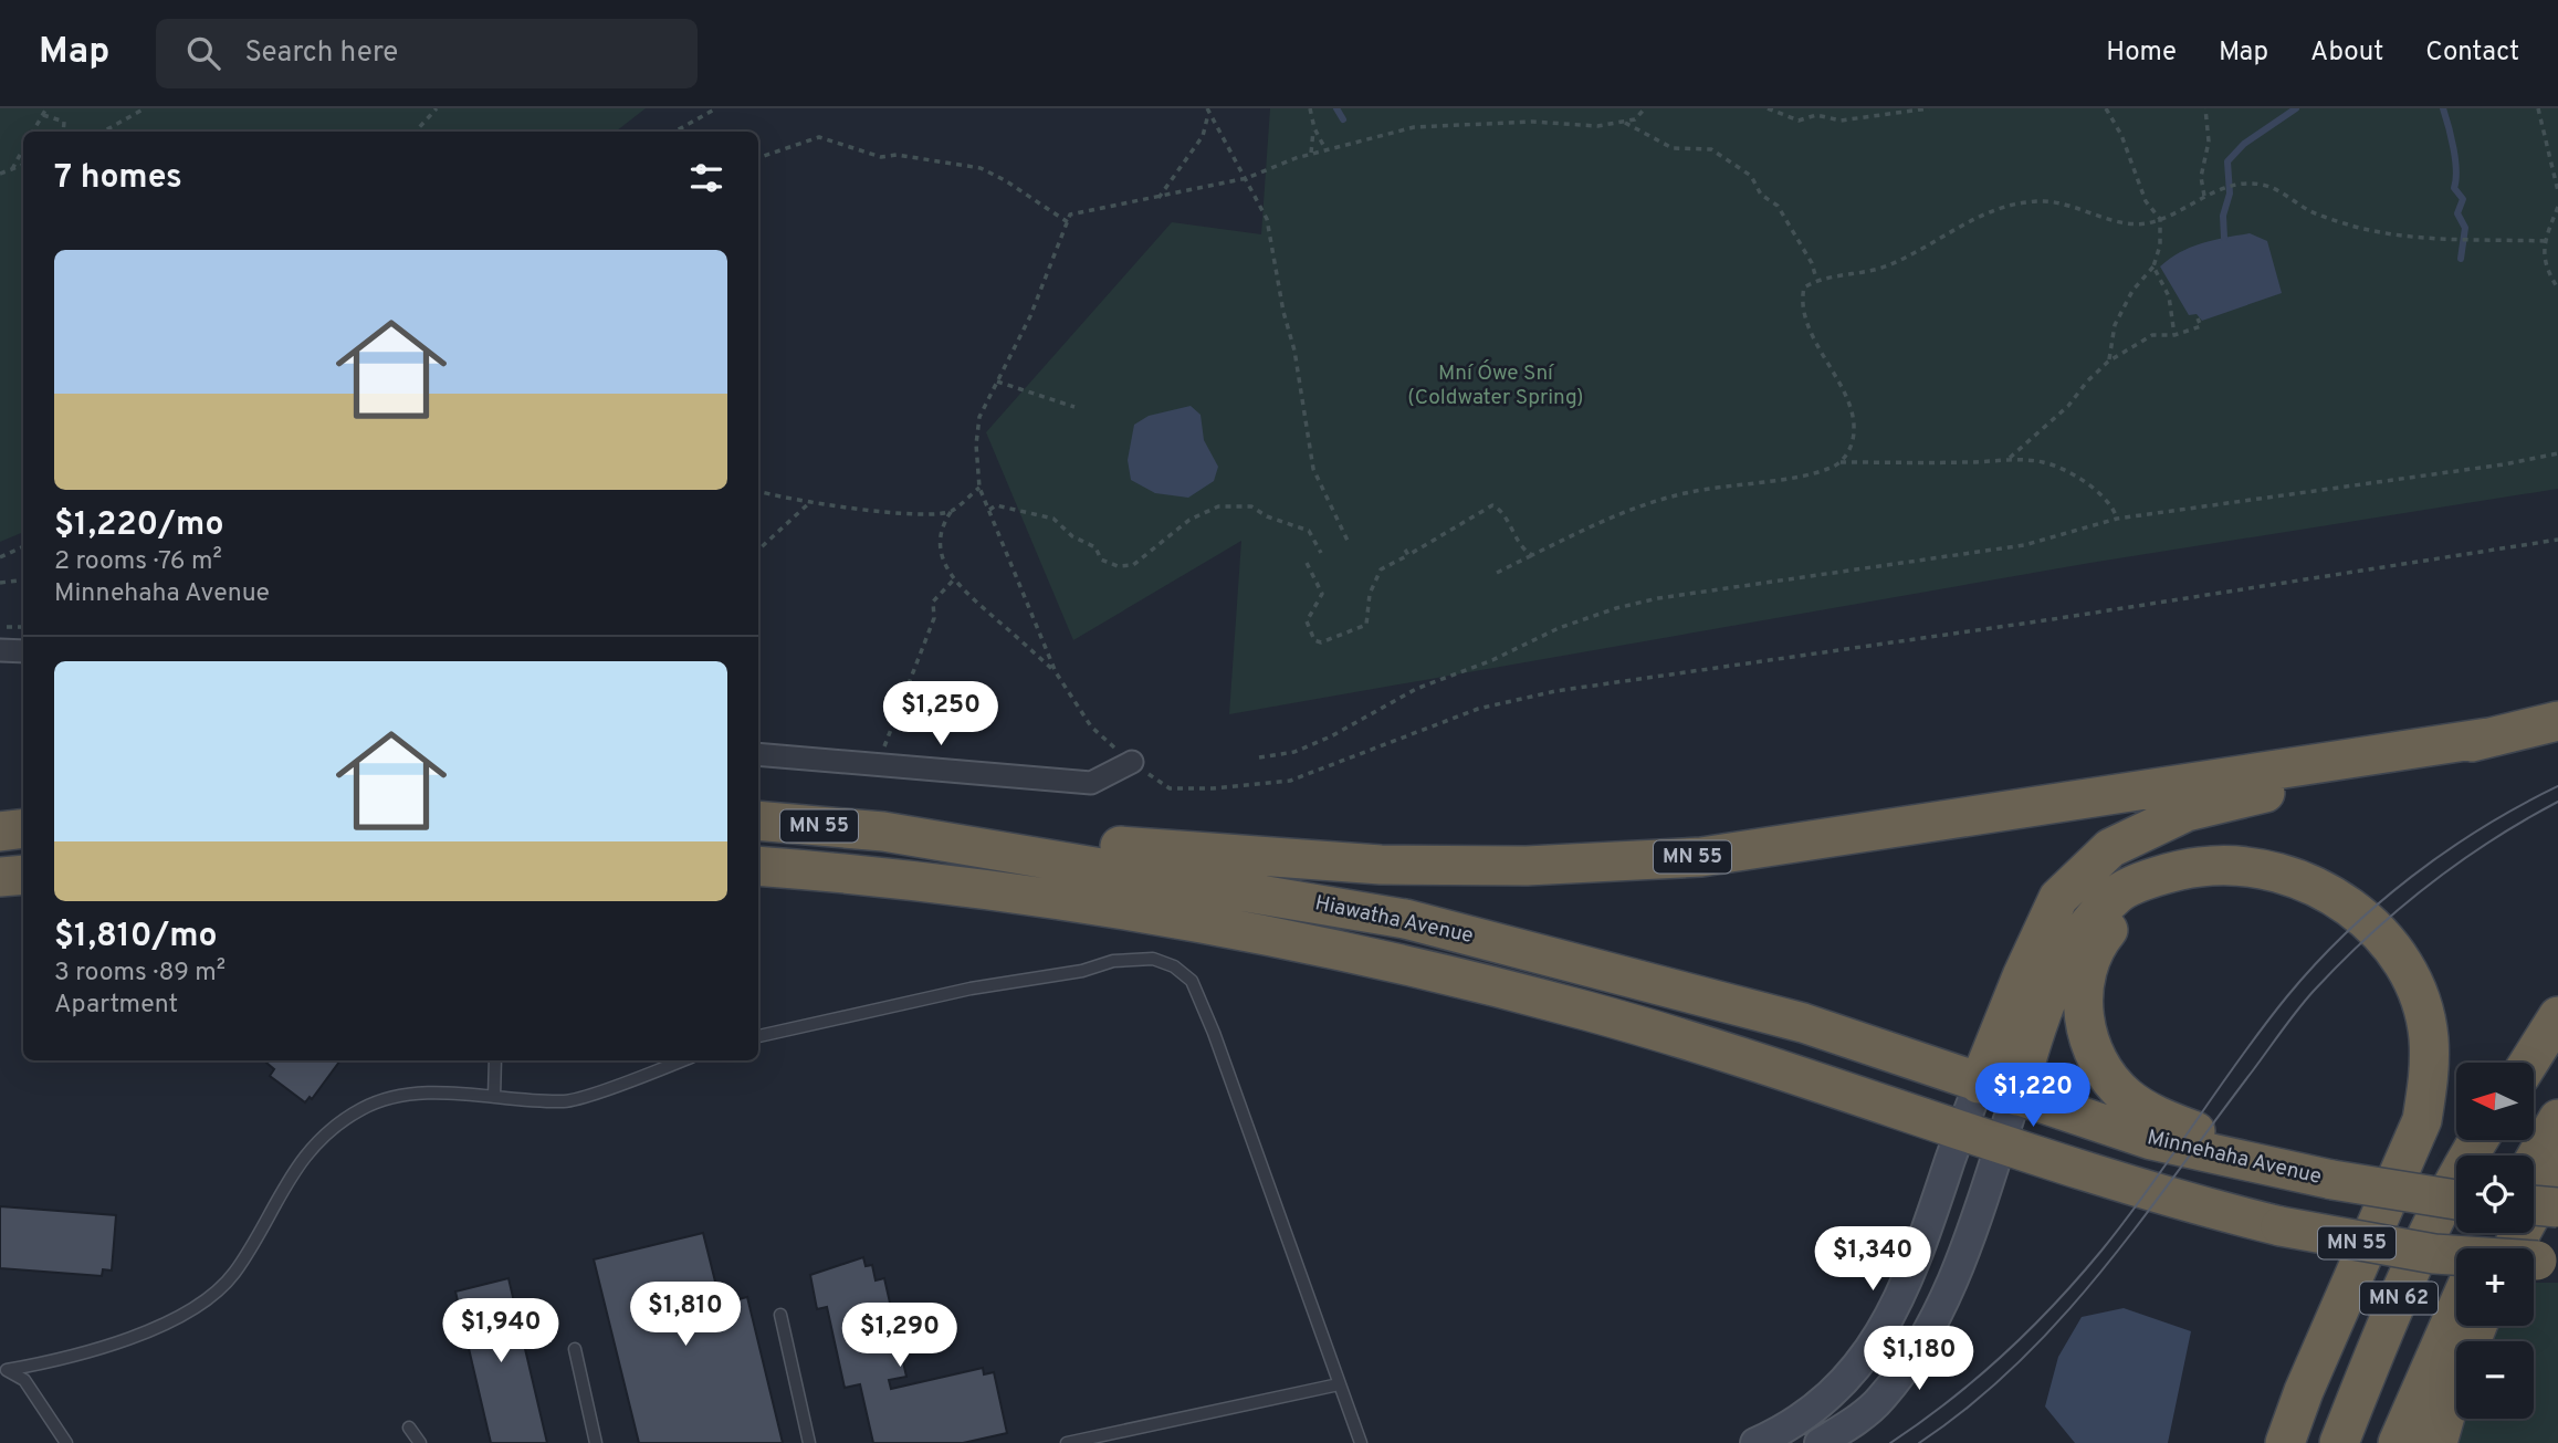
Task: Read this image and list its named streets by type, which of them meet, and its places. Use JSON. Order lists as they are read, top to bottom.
{
  "streets": {
    "highway": [
      "MN 55",
      "Hiawatha Avenue",
      "Minnehaha Avenue",
      "MN 62"
    ]
  },
  "crossings": [
    ["MN 55", "Hiawatha Avenue"],
    ["Hiawatha Avenue", "Minnehaha Avenue"]
  ],
  "parks": ["Mní Ówe Sní (Coldwater Spring)"],
  "north": "left",
  "page": {
    "header": "Map",
    "search": "Search here",
    "nav": [
      "Home",
      "Map",
      "About",
      "Contact"
    ],
    "heading": "7 homes",
    "list": [
      {
        "name": "$1,220/mo",
        "note": "2 rooms · 76 m² · Minnehaha Avenue"
      },
      {
        "name": "$1,810/mo",
        "note": "3 rooms · 89 m² · Apartment"
      }
    ],
    "price": [
      "$1,250",
      "$1,220",
      "$1,340",
      "$1,810",
      "$1,940",
      "$1,290",
      "$1,180"
    ],
    "map_buttons": ["+", "−"]
  }
}
